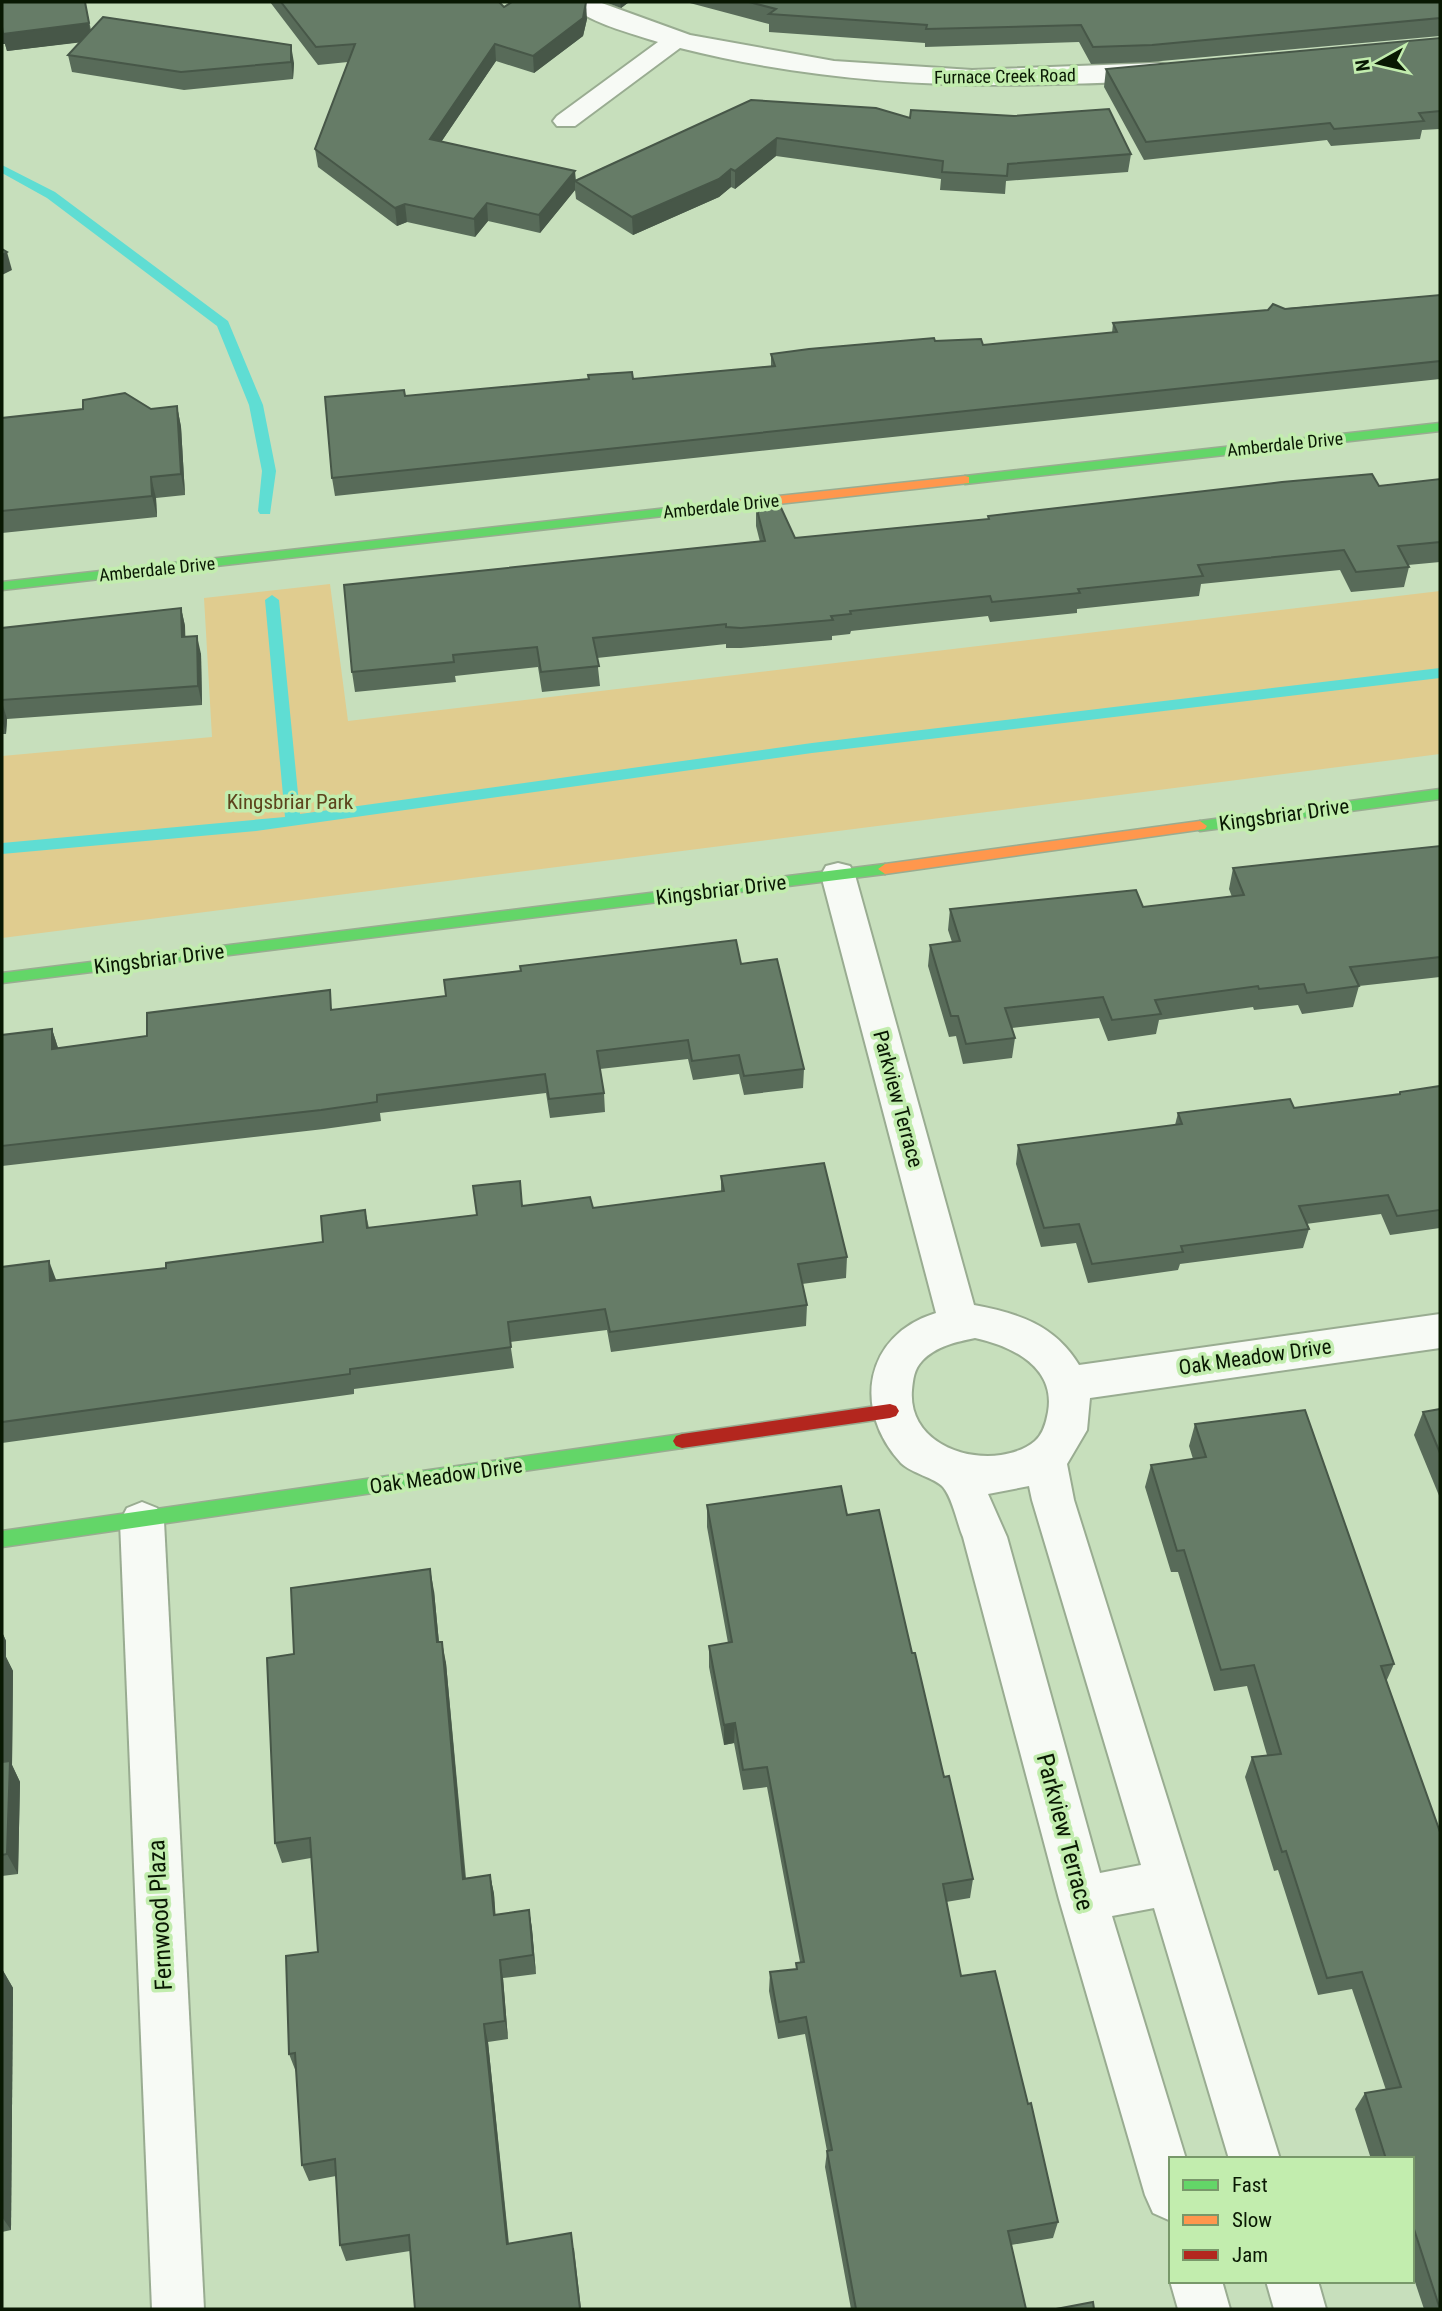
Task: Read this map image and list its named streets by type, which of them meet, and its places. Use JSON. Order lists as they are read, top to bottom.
{
  "streets": {
    "street": [
      "Furnace Creek Road",
      "Amberdale Drive",
      "Kingsbriar Drive",
      "Parkview Terrace",
      "Oak Meadow Drive",
      "Fernwood Plaza"
    ]
  },
  "crossings": [
    ["Kingsbriar Drive", "Parkview Terrace"],
    ["Parkview Terrace", "Oak Meadow Drive"],
    ["Oak Meadow Drive", "Fernwood Plaza"]
  ],
  "parks": ["Kingsbriar Park"],
  "legend": ["Fast", "Slow", "Jam"],
  "north": "left"
}
